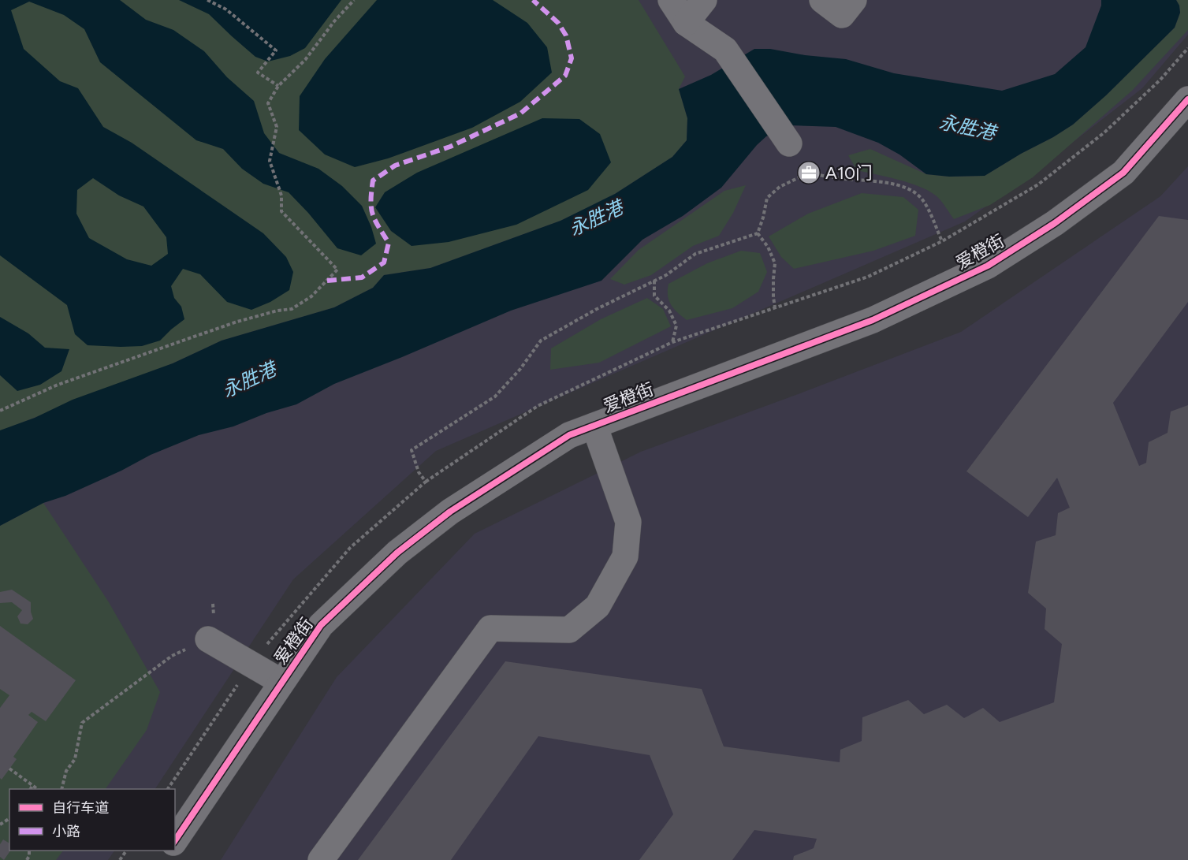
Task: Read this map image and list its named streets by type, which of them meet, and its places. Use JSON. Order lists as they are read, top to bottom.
{
  "streets": {
    "street": ["爱橙街"]
  },
  "water": ["永胜港"],
  "places": {
    "office": ["A10门"]
  },
  "legend": ["自行车道", "小路"]
}
